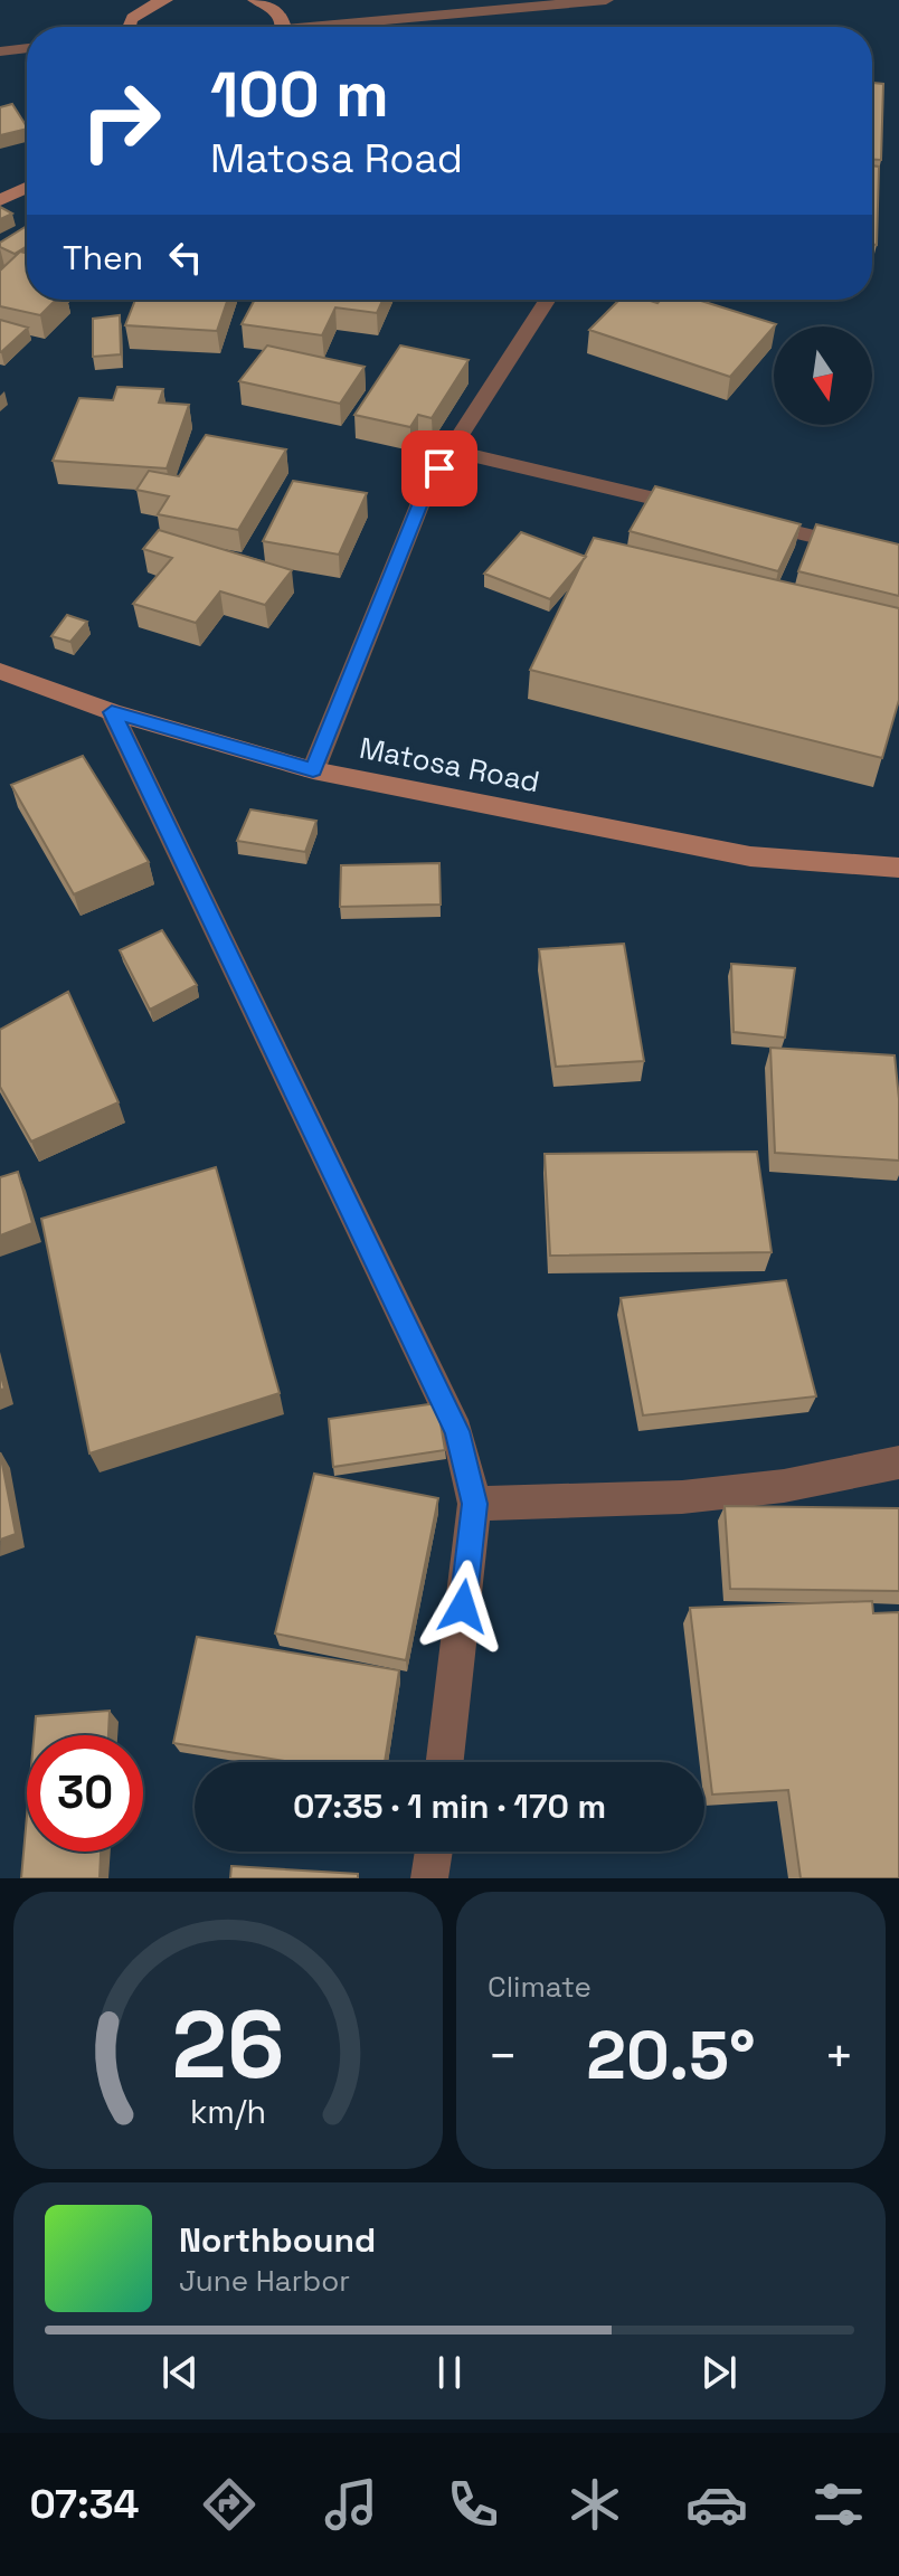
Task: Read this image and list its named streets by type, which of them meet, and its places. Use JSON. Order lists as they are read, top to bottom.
{
  "streets": {
    "street": ["Matosa Road"]
  },
  "north": "bottom",
  "page": {
    "turn": ["100 m", "Matosa Road"],
    "then": "Then",
    "limit": "30",
    "trip": "07:35 · 1 min · 170 m",
    "tile": "Climate",
    "heat": ["−", "20.5°", "+"],
    "song": ["Northbound", "June Harbor"],
    "tabs": "07:34",
    "gauge": ["26", "km/h"]
  }
}
